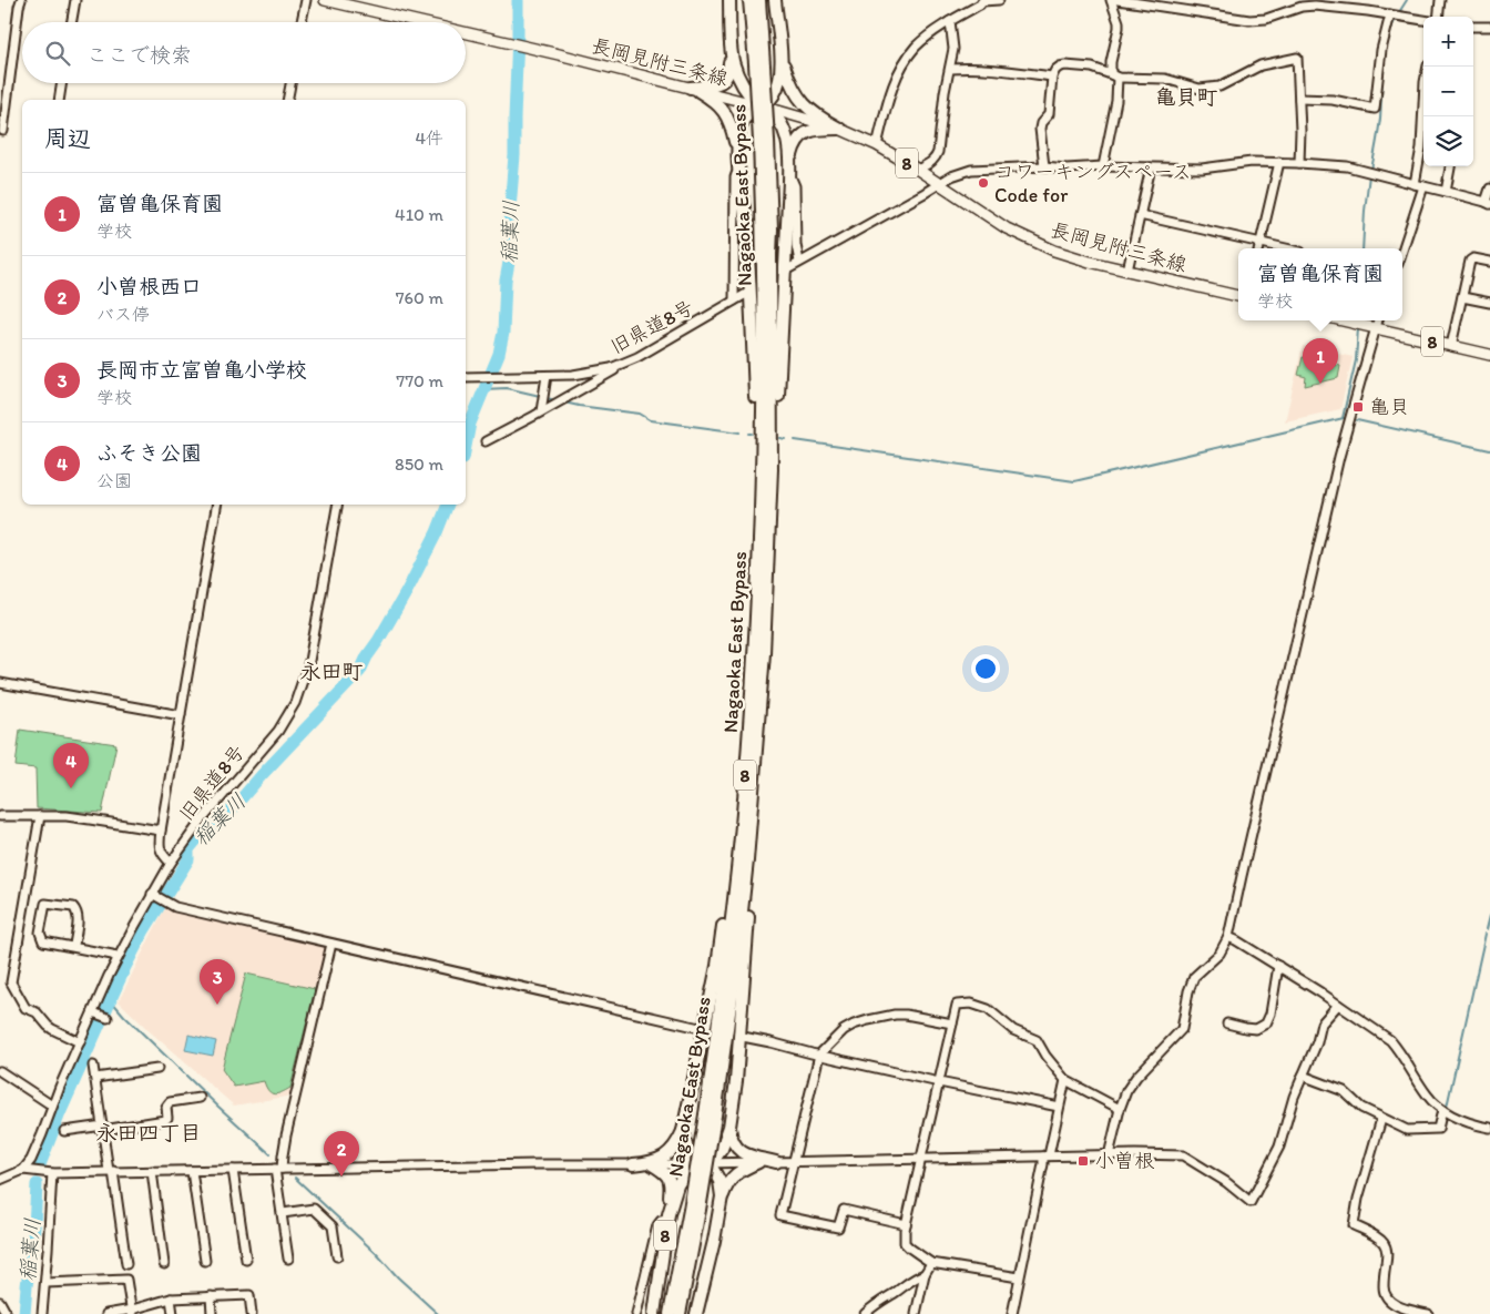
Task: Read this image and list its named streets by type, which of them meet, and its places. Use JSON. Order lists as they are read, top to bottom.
{
  "streets": {
    "highway": ["8", "Nagaoka East Bypass"],
    "main road": ["長岡見附三条線"],
    "street": ["旧県道8号"]
  },
  "crossings": [
    ["8", "Nagaoka East Bypass"]
  ],
  "districts": ["亀貝町", "永田町", "永田四丁目"],
  "water": ["稲葉川"],
  "places": {
    "other": ["コワーキングスペース Code for"],
    "transit": ["亀貝", "小曽根"]
  },
  "page": {
    "map_buttons": ["+", "−"],
    "search": "ここで検索",
    "heading": ["周辺", "4件"],
    "list": [
      {
        "mark": "1",
        "name": "富曽亀保育園",
        "note": "学校",
        "value": "410 m"
      },
      {
        "mark": "2",
        "name": "小曽根西口",
        "note": "バス停",
        "value": "760 m"
      },
      {
        "mark": "3",
        "name": "長岡市立富曽亀小学校",
        "note": "学校",
        "value": "770 m"
      },
      {
        "mark": "4",
        "name": "ふそき公園",
        "note": "公園",
        "value": "850 m"
      }
    ],
    "popup": ["富曽亀保育園", "学校"],
    "pins": [
      "1",
      "4",
      "3",
      "2"
    ]
  }
}
